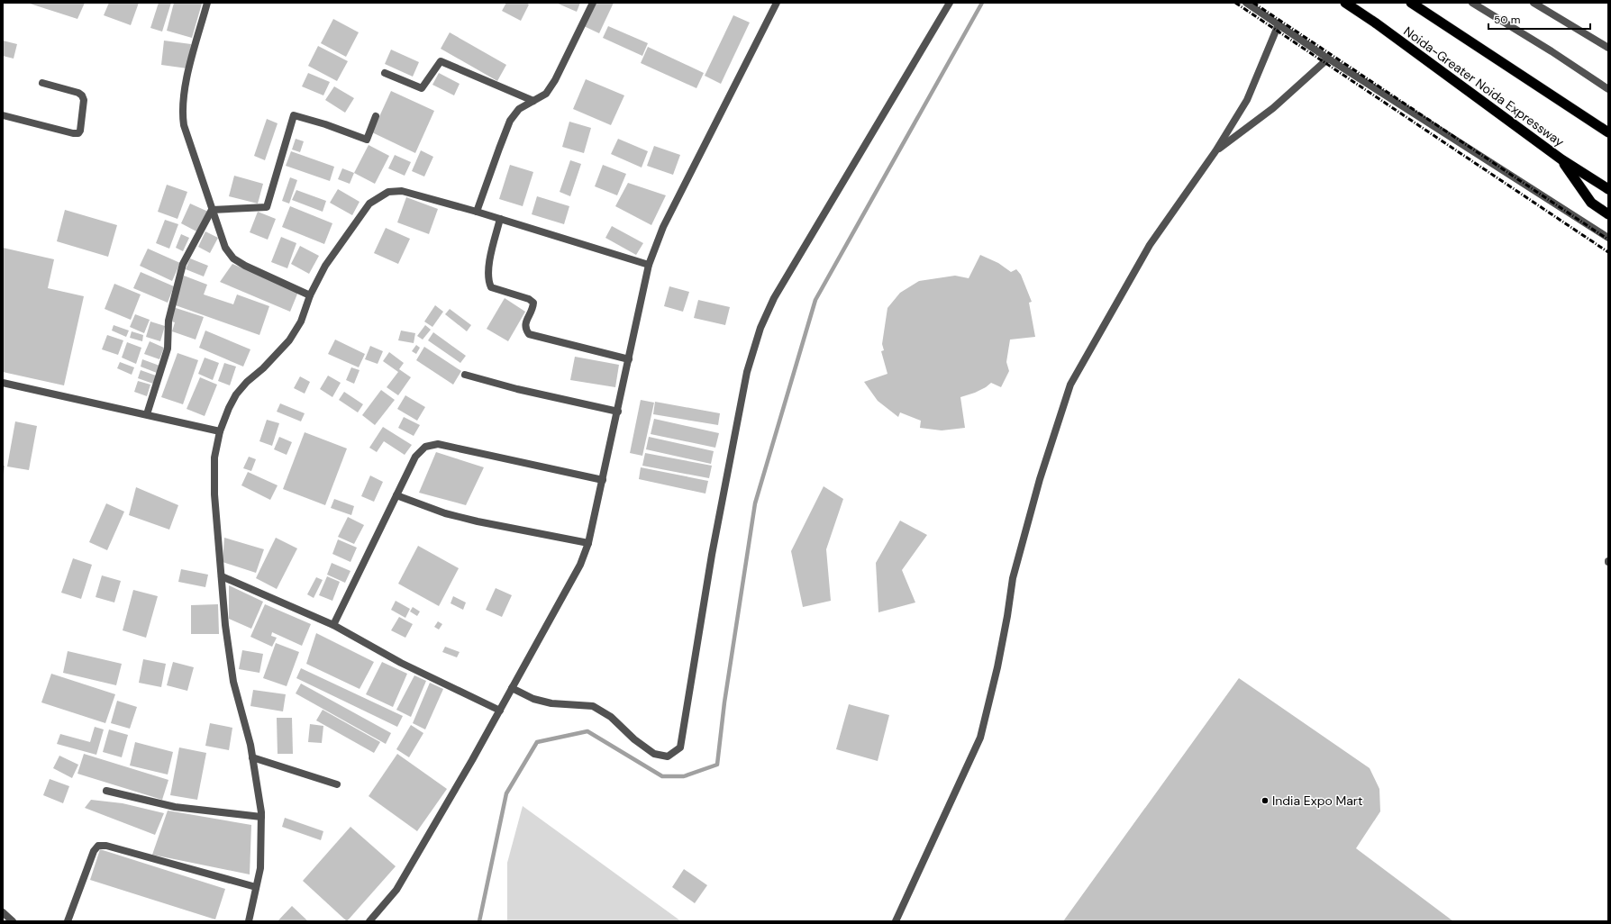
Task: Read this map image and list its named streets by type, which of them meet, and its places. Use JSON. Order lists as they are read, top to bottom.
{
  "streets": {
    "highway": ["Noida-Greater Noida Expressway"]
  },
  "places": ["India Expo Mart"],
  "scale_bar": "50 m"
}
